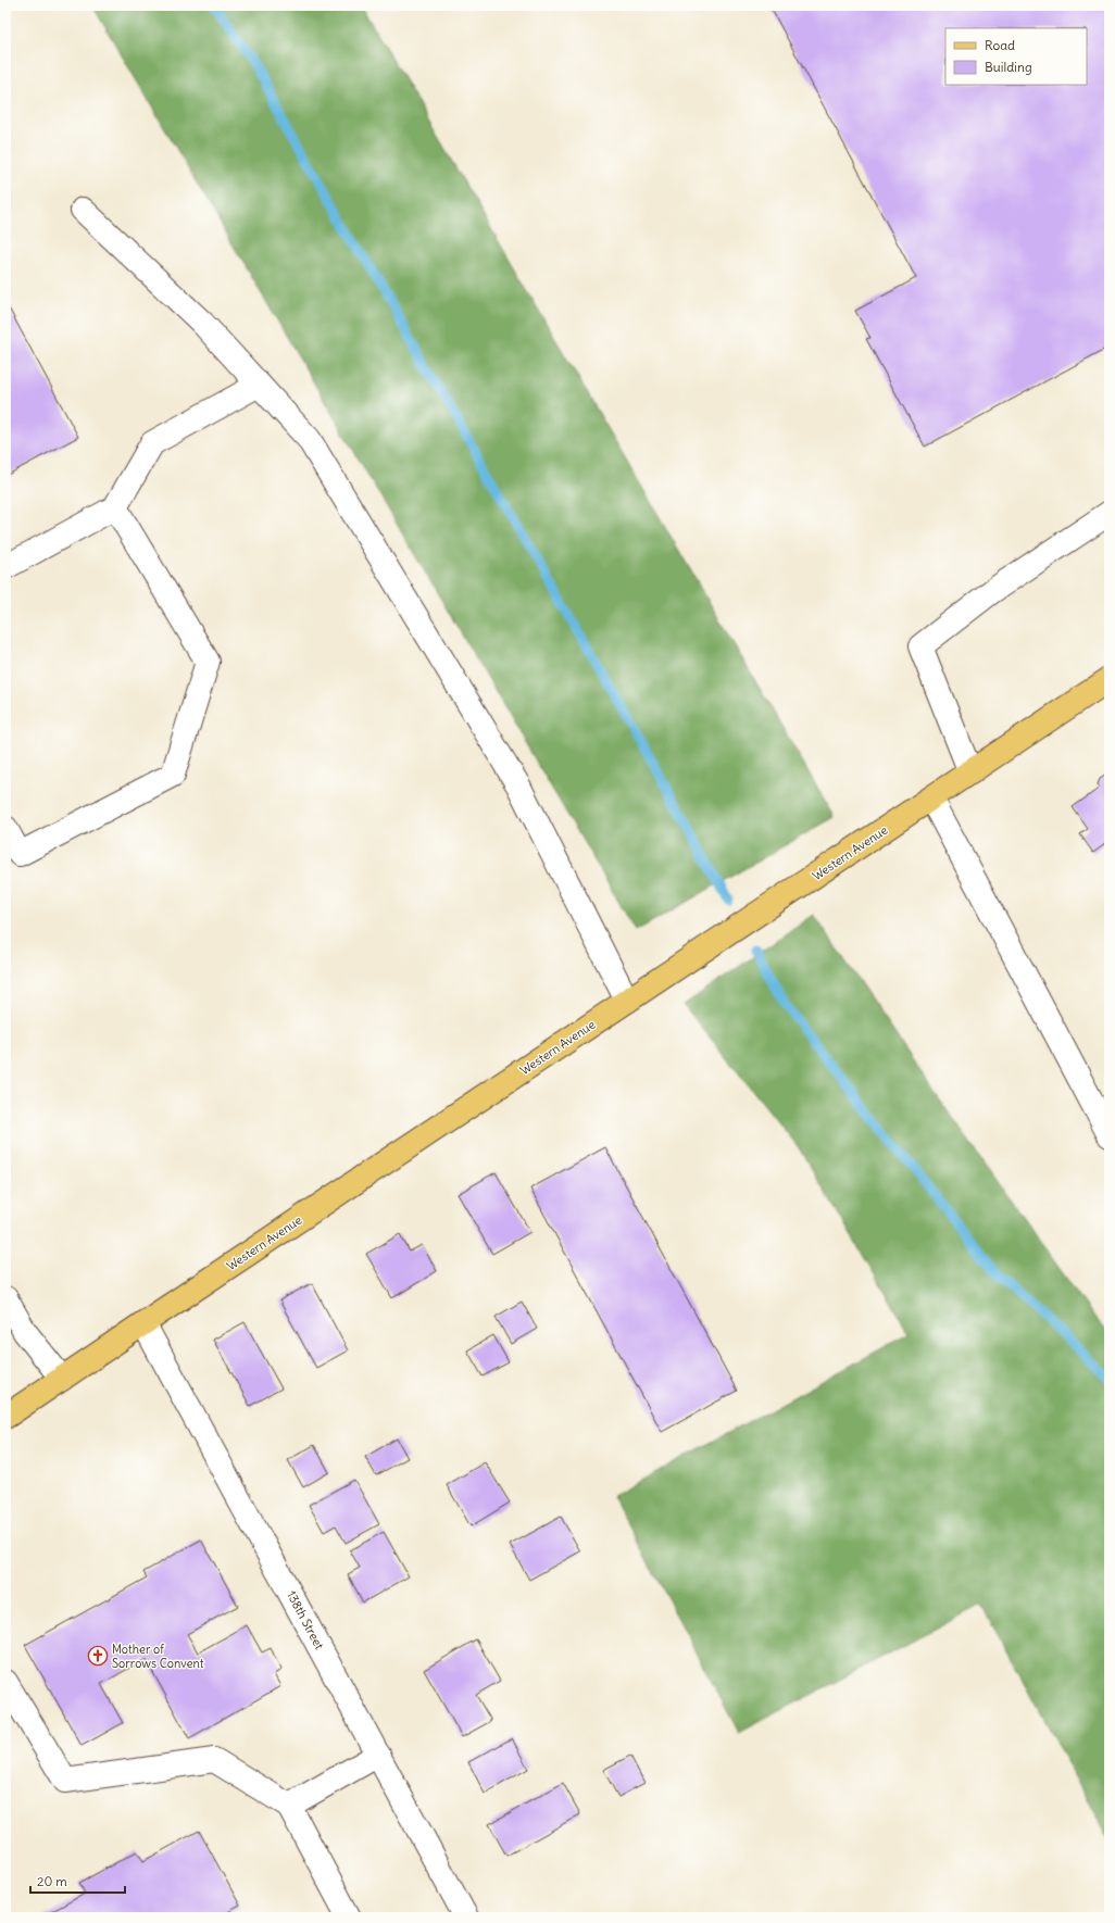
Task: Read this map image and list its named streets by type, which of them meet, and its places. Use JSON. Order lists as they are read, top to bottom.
{
  "streets": {
    "main road": ["Western Avenue"],
    "street": ["138th Street"]
  },
  "crossings": [
    ["Western Avenue", "138th Street"]
  ],
  "places": {
    "church": ["Mother of Sorrows Convent"]
  },
  "legend": ["Road", "Building"],
  "scale_bar": "20 m"
}
